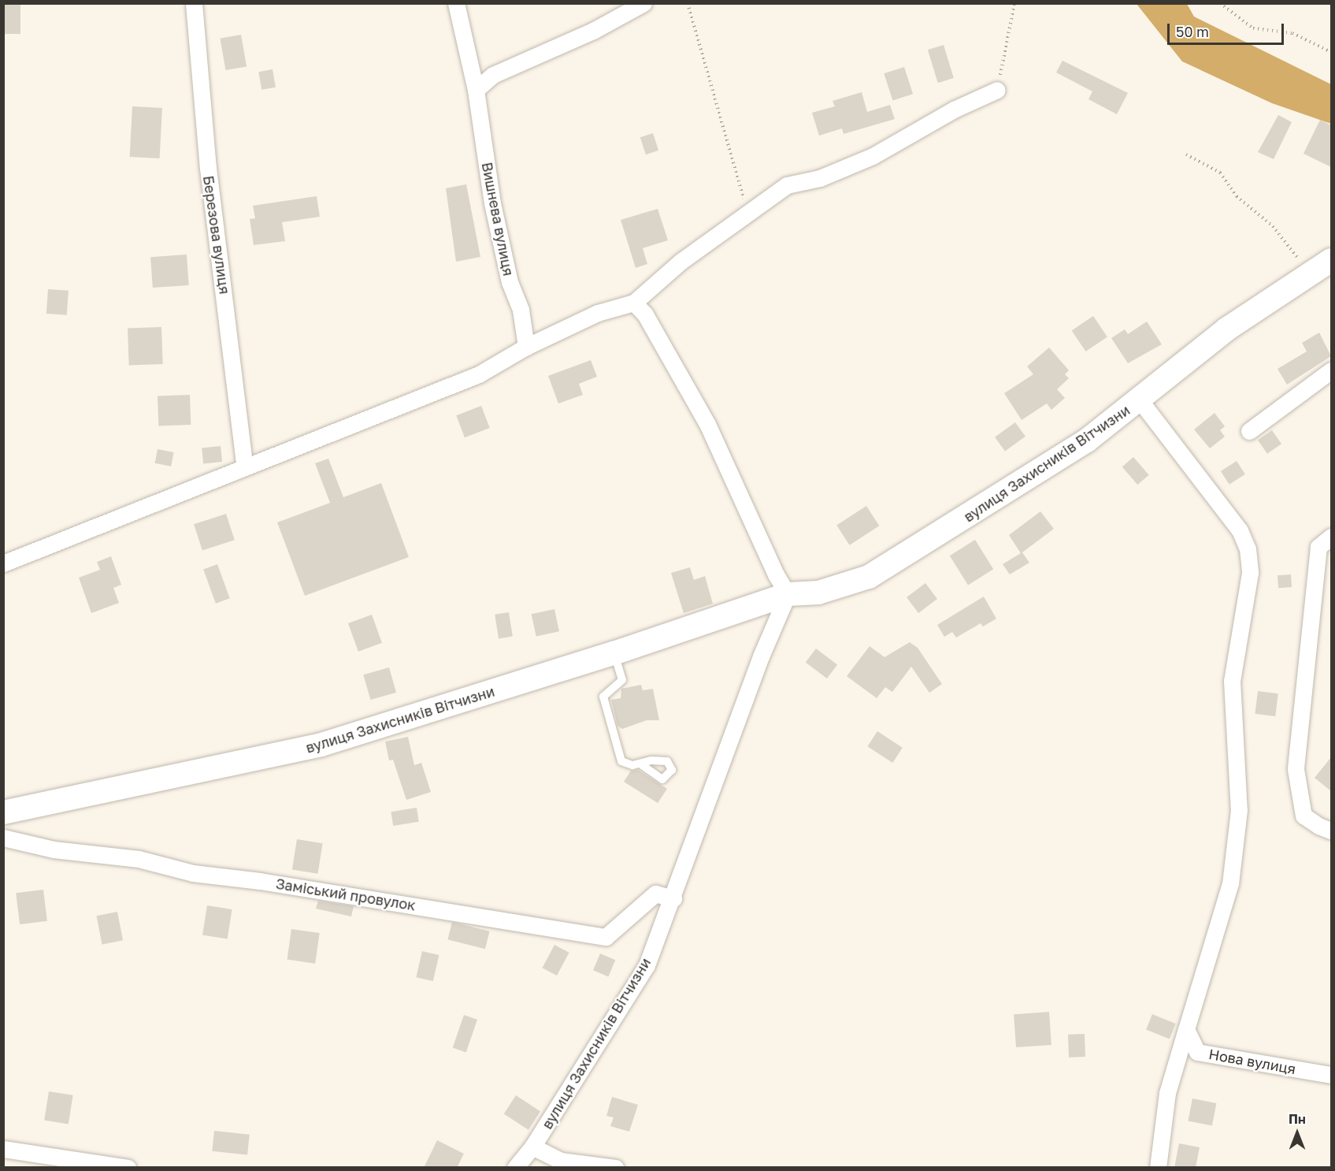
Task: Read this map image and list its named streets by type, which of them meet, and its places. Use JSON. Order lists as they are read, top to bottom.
{
  "streets": {
    "street": [
      "Вишнева вулиця",
      "Березова вулиця",
      "вулиця Захисників Вітчизни",
      "Заміський провулок",
      "Нова вулиця"
    ]
  },
  "crossings": [
    ["вулиця Захисників Вітчизни", "Заміський провулок"]
  ],
  "scale_bar": "50 m",
  "north": "top"
}
